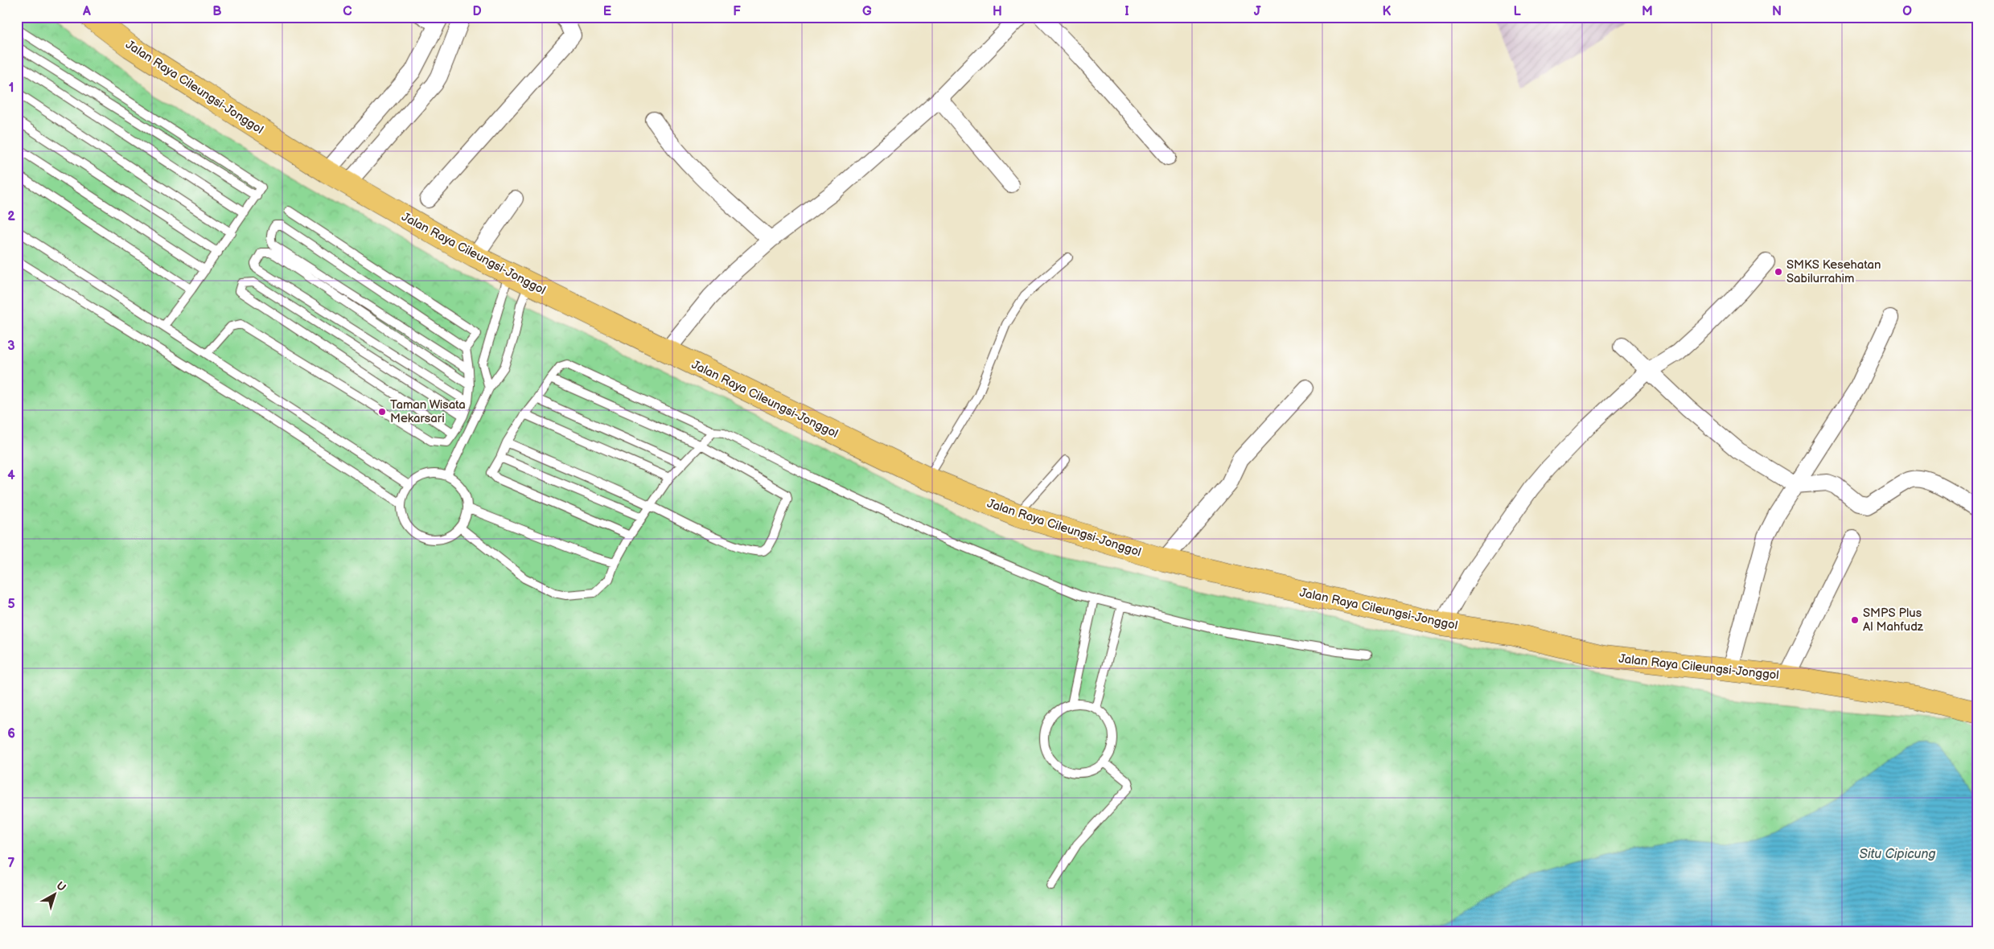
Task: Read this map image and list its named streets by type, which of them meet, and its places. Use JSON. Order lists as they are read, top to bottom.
{
  "streets": {
    "main road": ["Jalan Raya Cileungsi-Jonggol"]
  },
  "water": ["Situ Cipicung"],
  "places": ["SMKS Kesehatan Sabilurrahim", "Taman Wisata Mekarsari", "SMPS Plus Al Mahfudz"],
  "north": "top right",
  "grid": {
    "columns": [
      "A",
      "B",
      "C",
      "D",
      "E",
      "F",
      "G",
      "H",
      "I",
      "J",
      "K",
      "L",
      "M",
      "N",
      "O"
    ],
    "rows": [
      "1",
      "2",
      "3",
      "4",
      "5",
      "6",
      "7"
    ]
  }
}
